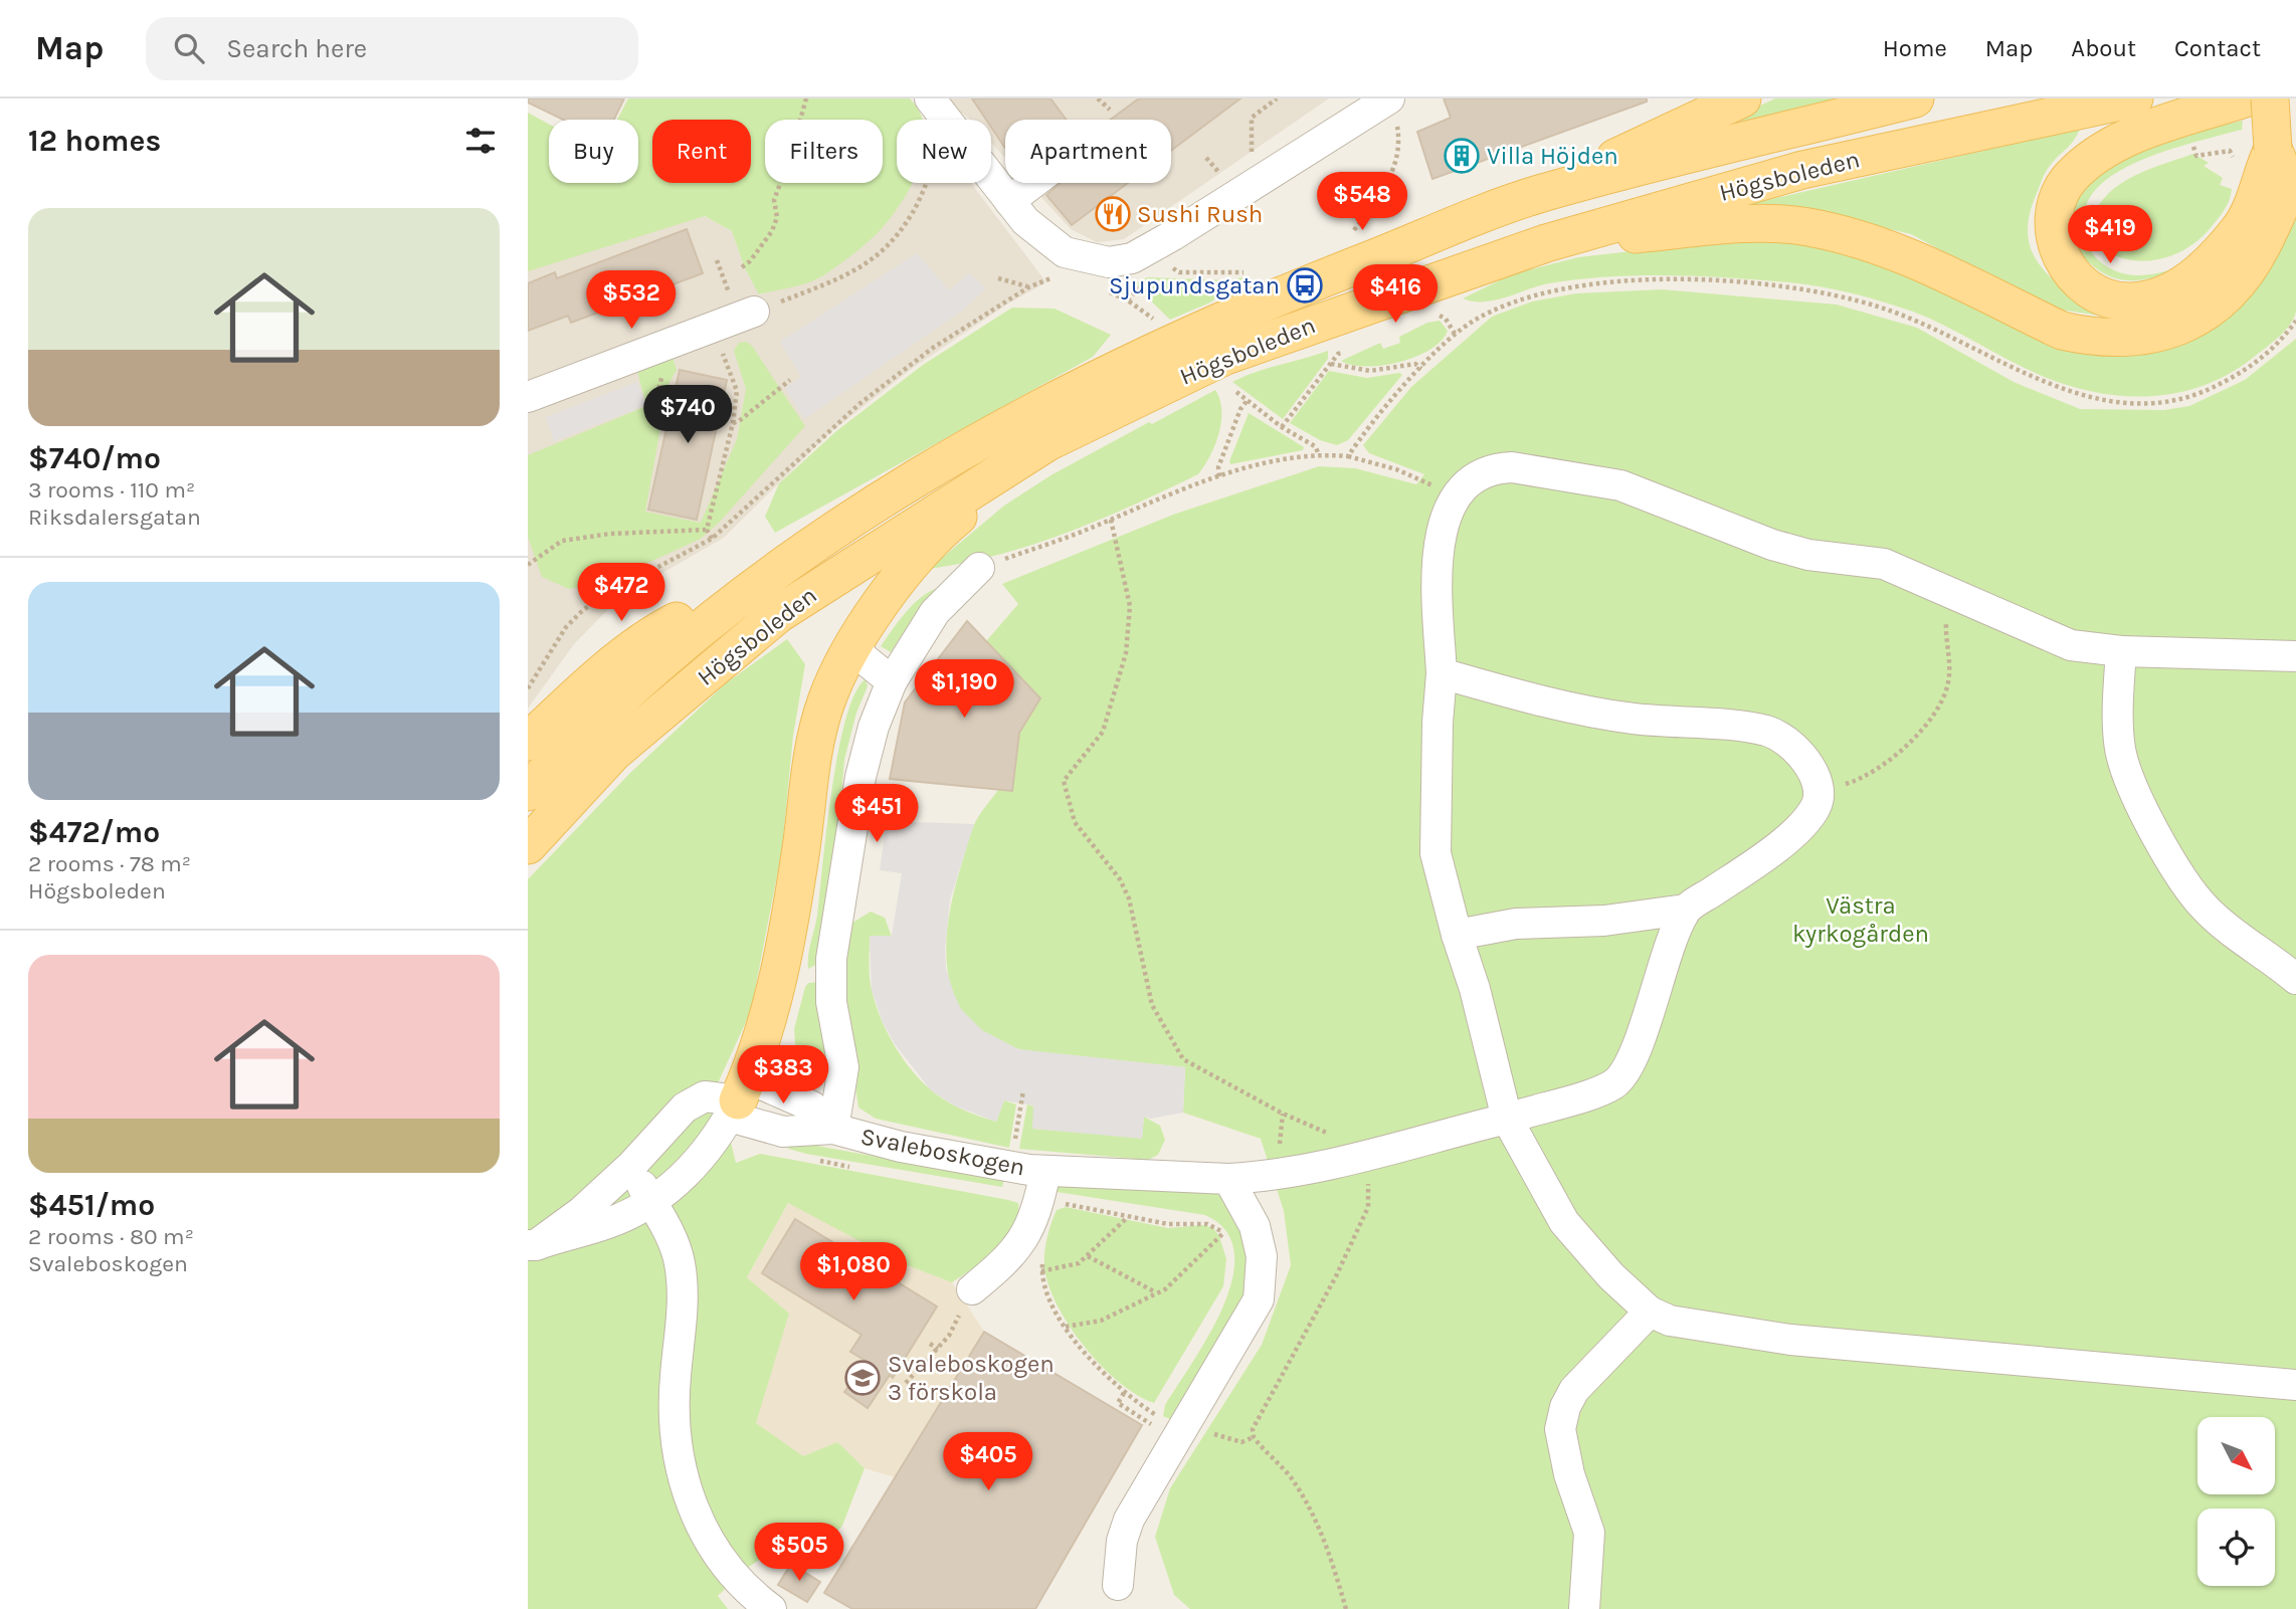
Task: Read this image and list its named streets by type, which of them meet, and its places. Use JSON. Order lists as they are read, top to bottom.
{
  "streets": {
    "main road": ["Högsboleden"],
    "street": ["Svaleboskogen"]
  },
  "parks": ["Västra kyrkogården"],
  "places": {
    "building": ["Villa Höjden"],
    "restaurant": ["Sushi Rush"],
    "bus stop": ["Sjupundsgatan"],
    "school or university": ["Svaleboskogen 3 förskola"]
  },
  "north": "bottom right",
  "page": {
    "header": "Map",
    "search": "Search here",
    "nav": [
      "Home",
      "Map",
      "About",
      "Contact"
    ],
    "heading": "12 homes",
    "chip": [
      "Buy",
      "Rent",
      "Filters",
      "New",
      "Apartment"
    ],
    "price": [
      "$548",
      "$419",
      "$416",
      "$532",
      "$740",
      "$472",
      "$1,190",
      "$451",
      "$383",
      "$1,080",
      "$405",
      "$505"
    ],
    "list": [
      {
        "name": "$740/mo",
        "note": "3 rooms · 110 m² · Riksdalersgatan"
      },
      {
        "name": "$472/mo",
        "note": "2 rooms · 78 m² · Högsboleden"
      },
      {
        "name": "$451/mo",
        "note": "2 rooms · 80 m² · Svaleboskogen"
      }
    ]
  }
}
